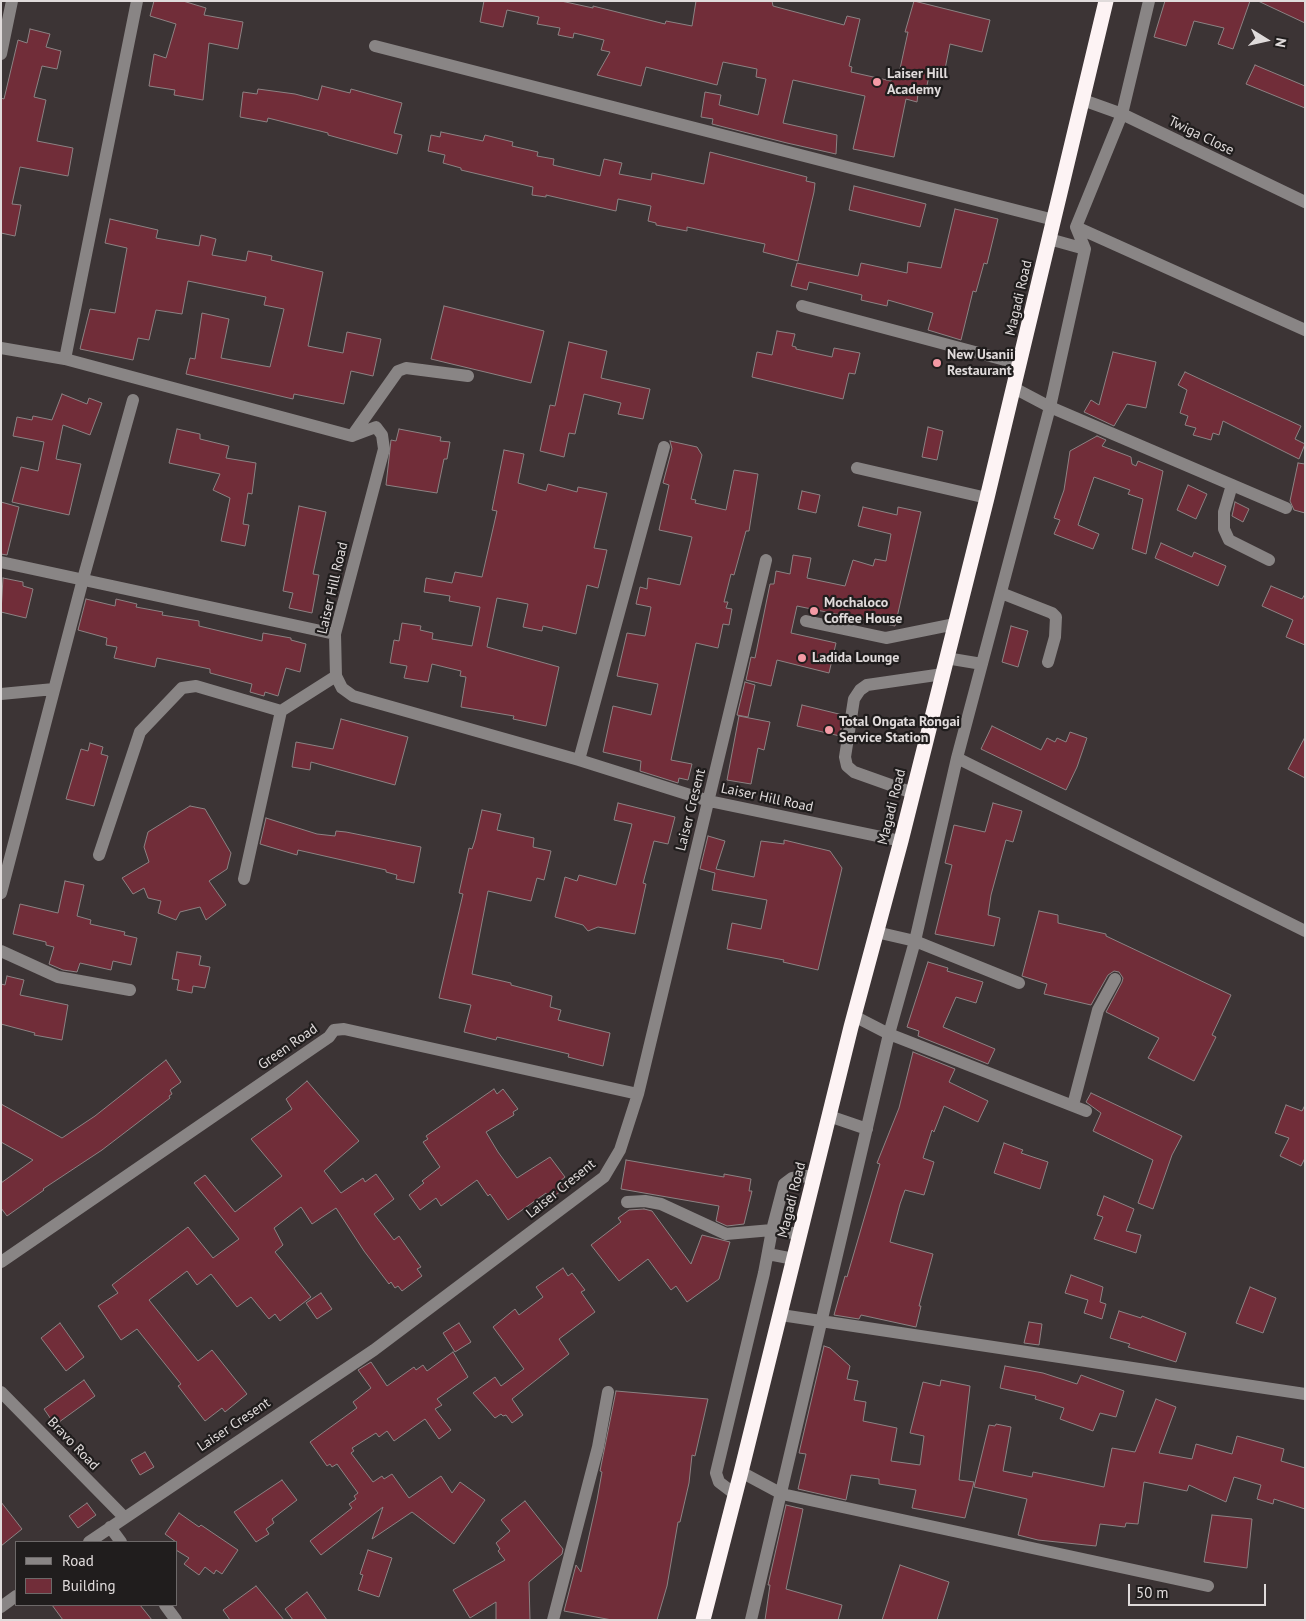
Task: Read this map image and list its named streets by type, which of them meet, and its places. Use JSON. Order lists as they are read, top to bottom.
{
  "streets": {
    "highway": ["Magadi Road"],
    "street": [
      "Twiga Close",
      "Laiser Hill Road",
      "Laiser Cresent",
      "Green Road",
      "Bravo Road"
    ]
  },
  "crossings": [
    ["Twiga Close", "Magadi Road"],
    ["Magadi Road", "Laiser Hill Road"],
    ["Laiser Hill Road", "Laiser Cresent"],
    ["Laiser Cresent", "Green Road"],
    ["Laiser Cresent", "Bravo Road"]
  ],
  "places": [
    "Laiser Hill Academy",
    "New Usanii Restaurant",
    "Mochaloco Coffee House",
    "Ladida Lounge",
    "Total Ongata Rongai Service Station"
  ],
  "legend": ["Road", "Building"],
  "scale_bar": "50 m",
  "north": "right"
}
